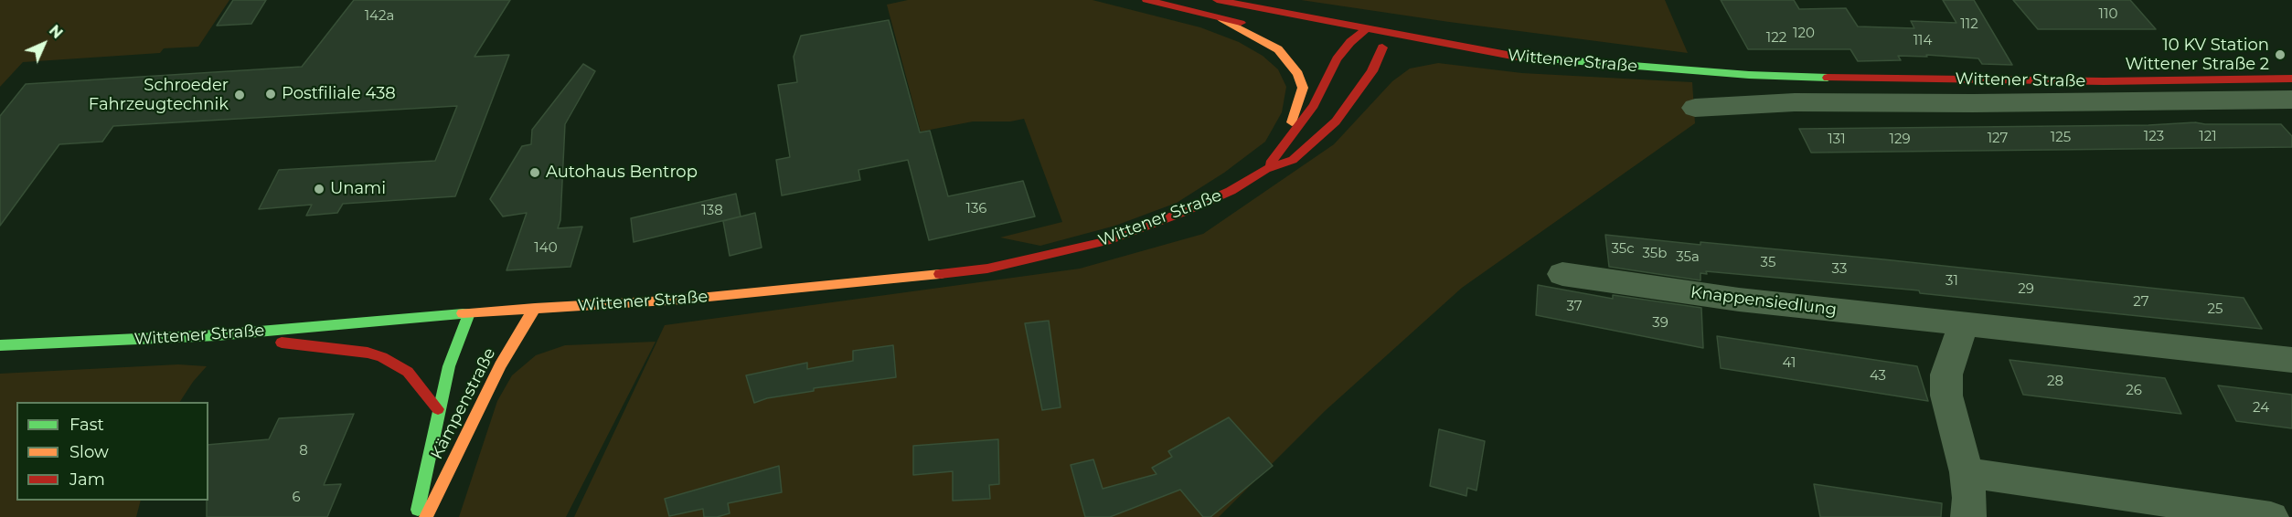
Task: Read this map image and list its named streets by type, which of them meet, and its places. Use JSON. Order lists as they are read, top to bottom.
{
  "streets": {
    "main road": ["Wittener Straße", "Kämpenstraße"],
    "street": ["Knappensiedlung"]
  },
  "crossings": [
    ["Wittener Straße", "Kämpenstraße"]
  ],
  "places": [
    "10 KV Station Wittener Straße 2",
    "Postfiliale 438",
    "Schroeder Fahrzeugtechnik",
    "Autohaus Bentrop",
    "Unami"
  ],
  "house_numbers": [
    "110",
    "142a",
    "112",
    "120",
    "122",
    "114",
    "123",
    "121",
    "125",
    "127",
    "131",
    "129",
    "136",
    "138",
    "140",
    "35c",
    "35b",
    "35a",
    "35",
    "33",
    "31",
    "29",
    "27",
    "37",
    "25",
    "39",
    "41",
    "43",
    "28",
    "26",
    "24",
    "8",
    "6"
  ],
  "legend": ["Fast", "Slow", "Jam"],
  "north": "top right"
}
